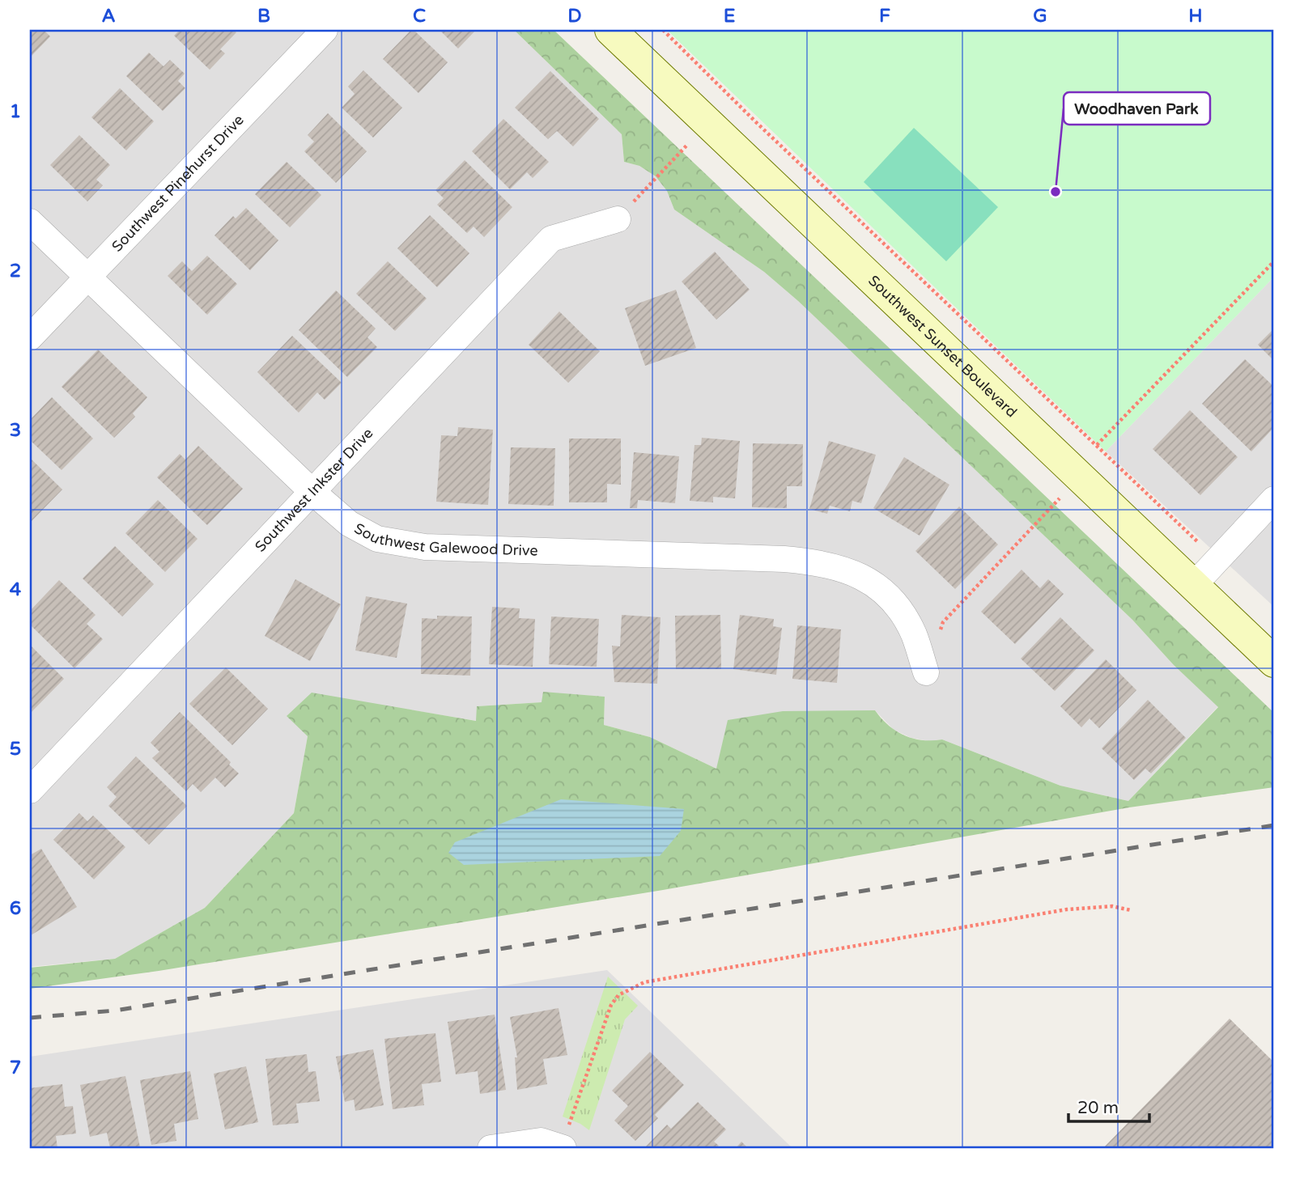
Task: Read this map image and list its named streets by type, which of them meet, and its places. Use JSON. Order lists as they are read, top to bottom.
{
  "streets": {
    "main road": ["Southwest Sunset Boulevard"],
    "street": ["Southwest Pinehurst Drive", "Southwest Inkster Drive", "Southwest Galewood Drive"]
  },
  "crossings": [
    ["Southwest Pinehurst Drive", "Southwest Galewood Drive"],
    ["Southwest Inkster Drive", "Southwest Galewood Drive"]
  ],
  "places": ["Woodhaven Park"],
  "scale_bar": "20 m",
  "grid": {
    "columns": [
      "A",
      "B",
      "C",
      "D",
      "E",
      "F",
      "G",
      "H"
    ],
    "rows": [
      "1",
      "2",
      "3",
      "4",
      "5",
      "6",
      "7"
    ]
  }
}
